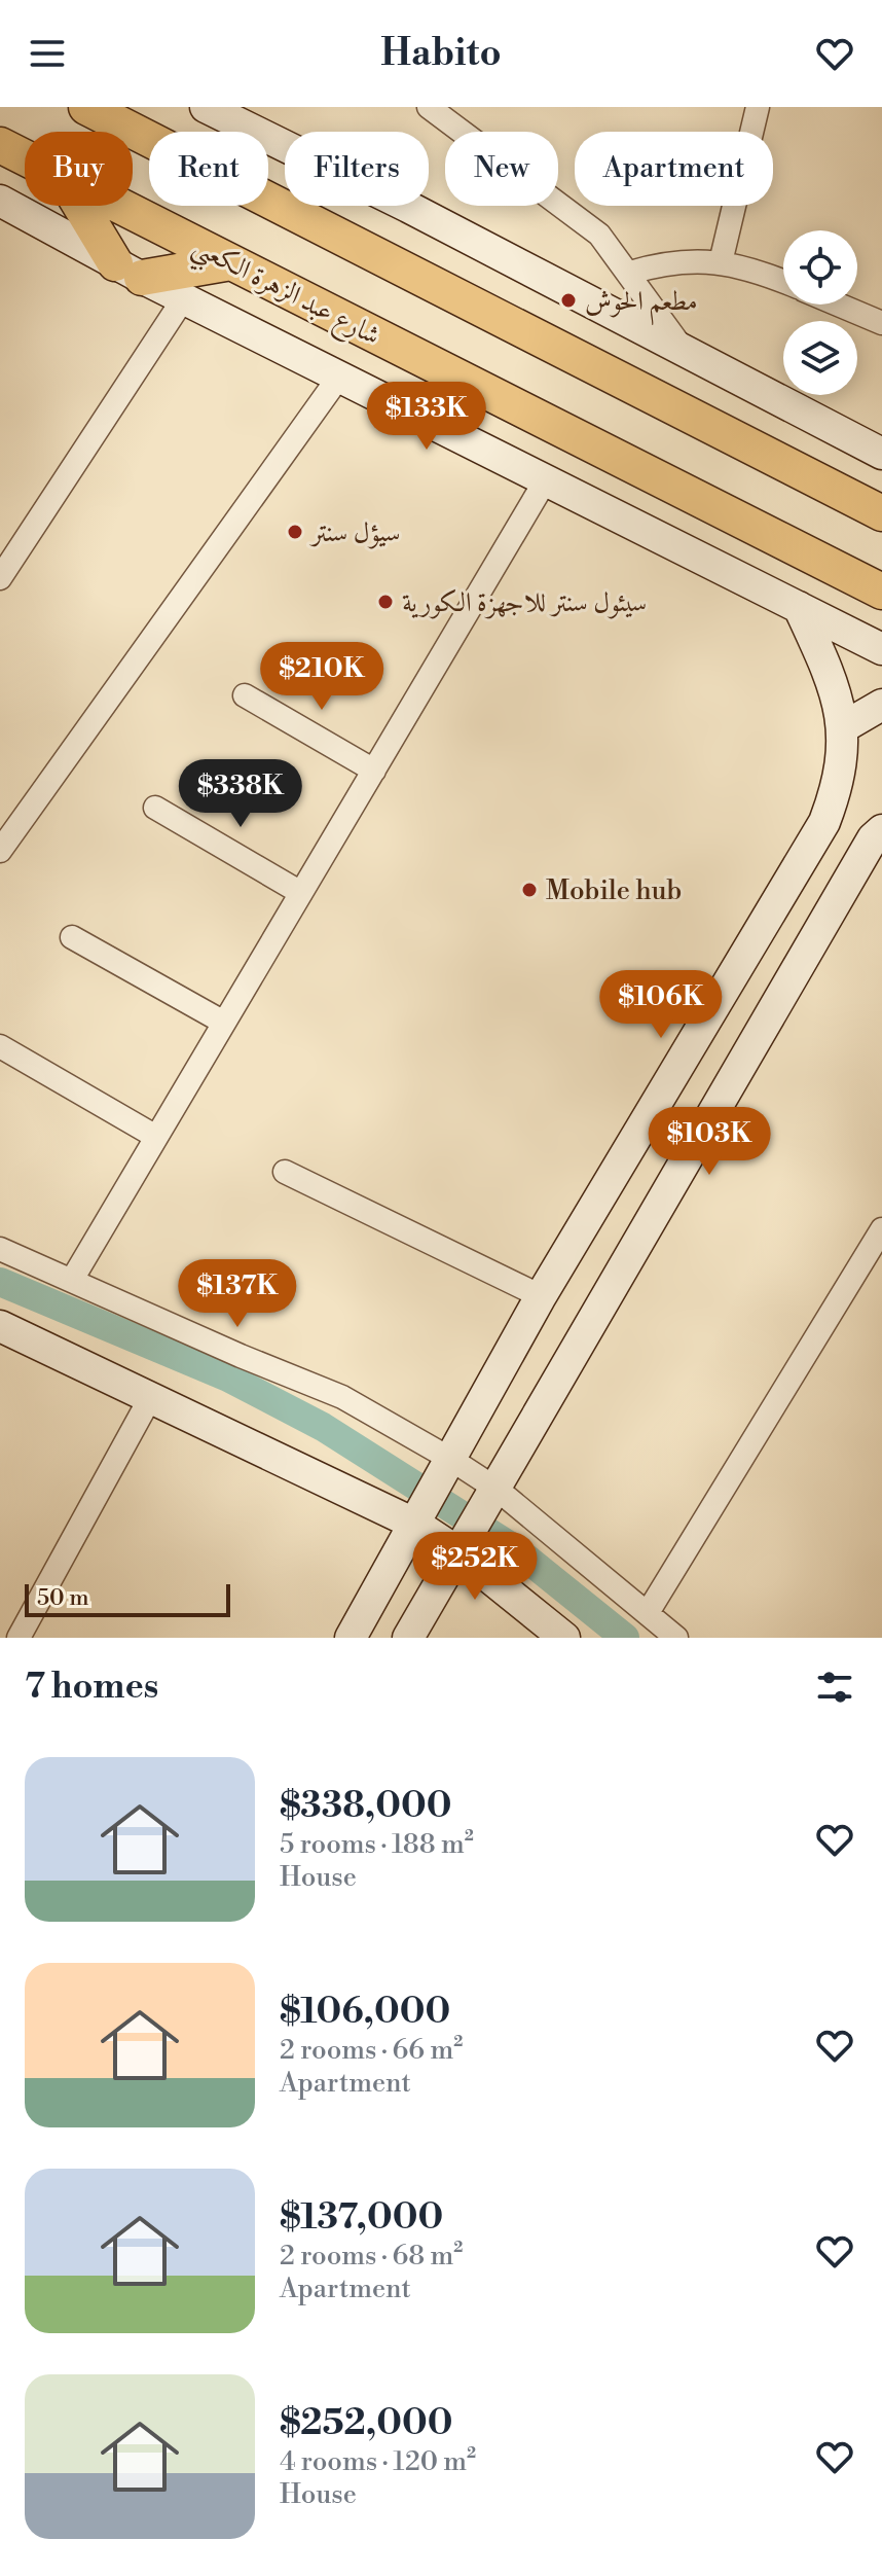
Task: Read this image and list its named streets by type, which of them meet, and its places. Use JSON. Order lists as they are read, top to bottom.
{
  "streets": {
    "main road": ["شارع عبد الزهرة الكعبي"]
  },
  "places": [
    "مطعم الحوش",
    "سيؤل سنتر",
    "سيئول سنتر للاجهزة الكورية",
    "Mobile hub"
  ],
  "scale_bar": "50 m",
  "page": {
    "header": "Habito",
    "chip": [
      "Buy",
      "Rent",
      "Filters",
      "New",
      "Apartment"
    ],
    "price": [
      "$133K",
      "$210K",
      "$338K",
      "$106K",
      "$103K",
      "$137K",
      "$252K"
    ],
    "scale": "50 m",
    "heading": "7 homes",
    "list": [
      {
        "name": "$338,000",
        "note": "5 rooms · 188 m² · House"
      },
      {
        "name": "$106,000",
        "note": "2 rooms · 66 m² · Apartment"
      },
      {
        "name": "$137,000",
        "note": "2 rooms · 68 m² · Apartment"
      },
      {
        "name": "$252,000",
        "note": "4 rooms · 120 m² · House"
      }
    ]
  }
}
